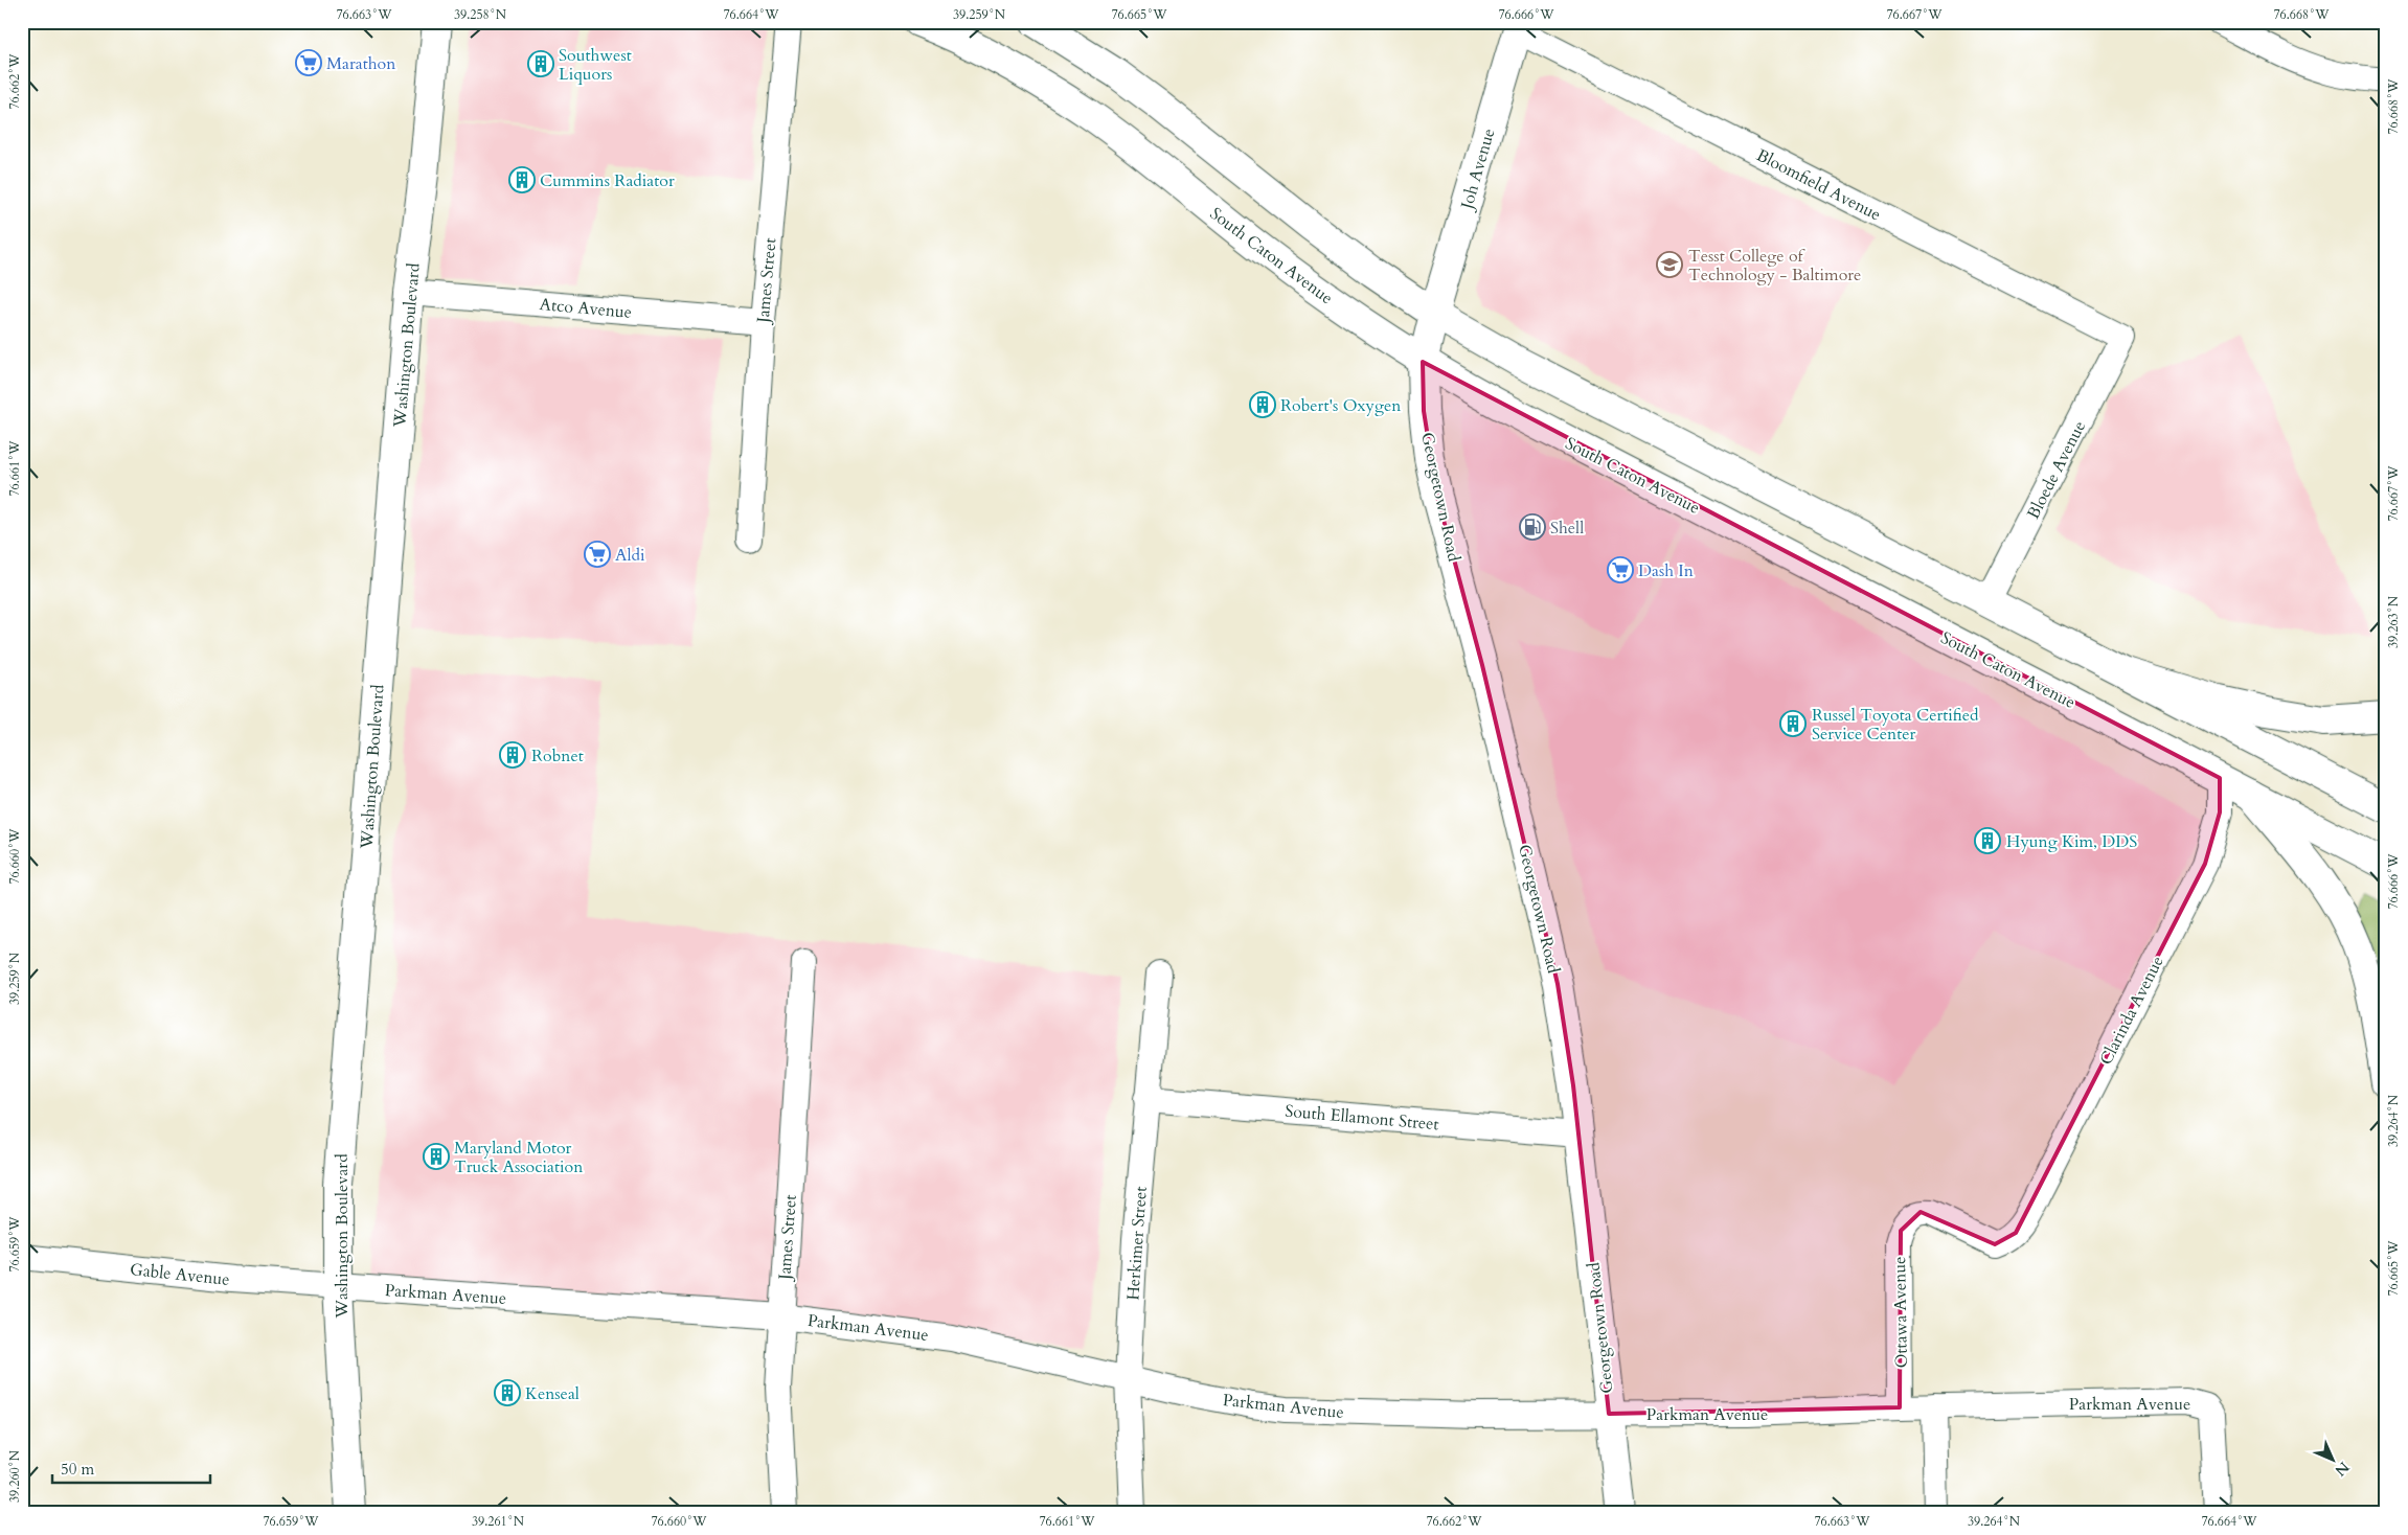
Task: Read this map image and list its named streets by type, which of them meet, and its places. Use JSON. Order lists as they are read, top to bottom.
{
  "streets": {
    "main road": [
      "Joh Avenue",
      "South Caton Avenue",
      "Washington Boulevard",
      "Georgetown Road"
    ],
    "street": [
      "Bloomfield Avenue",
      "James Street",
      "Atco Avenue",
      "Bloede Avenue",
      "Clarinda Avenue",
      "South Ellamont Street",
      "Herkimer Street",
      "Gable Avenue",
      "Parkman Avenue",
      "Ottawa Avenue"
    ]
  },
  "crossings": [
    ["Joh Avenue", "Bloomfield Avenue"],
    ["Joh Avenue", "Georgetown Road"],
    ["Bloomfield Avenue", "Bloede Avenue"],
    ["South Caton Avenue", "Georgetown Road"],
    ["South Caton Avenue", "Clarinda Avenue"],
    ["James Street", "Atco Avenue"],
    ["James Street", "Parkman Avenue"],
    ["Atco Avenue", "Washington Boulevard"],
    ["Washington Boulevard", "Gable Avenue"],
    ["Washington Boulevard", "Parkman Avenue"],
    ["Georgetown Road", "South Ellamont Street"],
    ["Georgetown Road", "Parkman Avenue"],
    ["Clarinda Avenue", "Ottawa Avenue"],
    ["South Ellamont Street", "Herkimer Street"],
    ["Herkimer Street", "Parkman Avenue"],
    ["Gable Avenue", "Parkman Avenue"],
    ["Parkman Avenue", "Ottawa Avenue"]
  ],
  "places": {
    "supermarket": ["Marathon", "Aldi", "Dash In"],
    "building": [
      "Southwest Liquors",
      "Cummins Radiator",
      "Robert's Oxygen",
      "Russel Toyota Certified Service Center",
      "Robnet",
      "Hyung Kim, DDS",
      "Maryland Motor Truck Association",
      "Kenseal"
    ],
    "school or university": ["Tesst College of Technology - Baltimore"],
    "fuel station": ["Shell"]
  },
  "scale_bar": "50 m",
  "north": "bottom right",
  "coordinates": [
    "76.663°W",
    "39.258°N",
    "76.664°W",
    "39.259°N",
    "76.665°W",
    "76.666°W",
    "76.667°W",
    "76.668°W",
    "76.662°W",
    "76.661°W",
    "39.263°N",
    "76.660°W",
    "39.264°N",
    "76.659°W",
    "39.260°N",
    "39.261°N"
  ]
}
